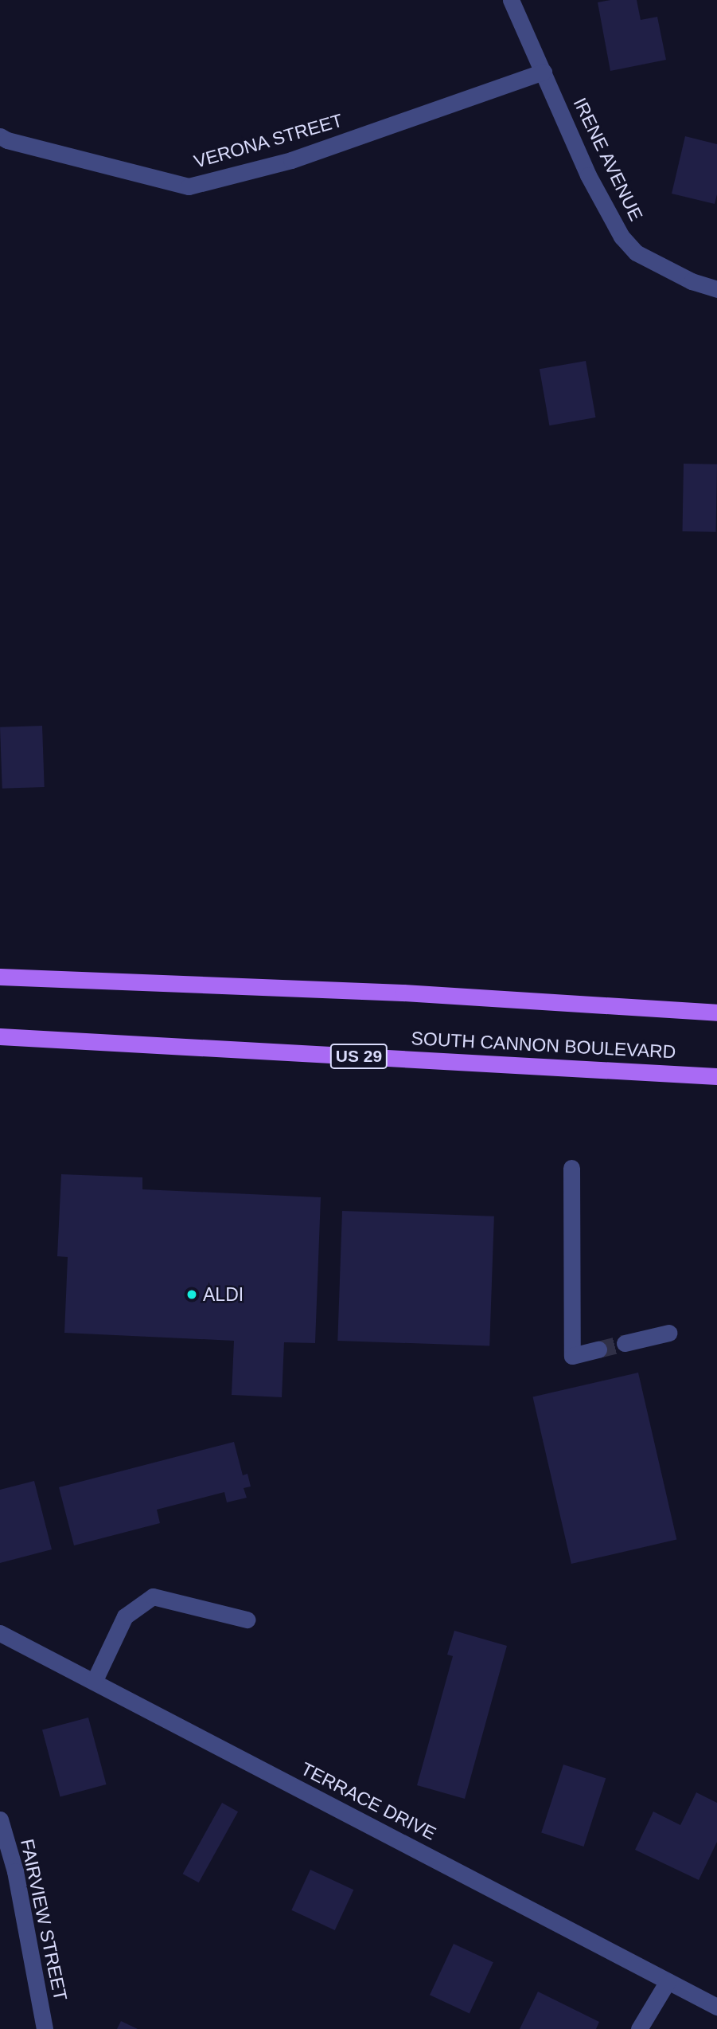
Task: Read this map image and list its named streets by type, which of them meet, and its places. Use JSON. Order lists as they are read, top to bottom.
{
  "streets": {
    "main road": ["SOUTH CANNON BOULEVARD", "US 29"],
    "street": [
      "VERONA STREET",
      "IRENE AVENUE",
      "TERRACE DRIVE",
      "FAIRVIEW STREET"
    ]
  },
  "crossings": [
    ["VERONA STREET", "IRENE AVENUE"]
  ],
  "places": ["ALDI"]
}
